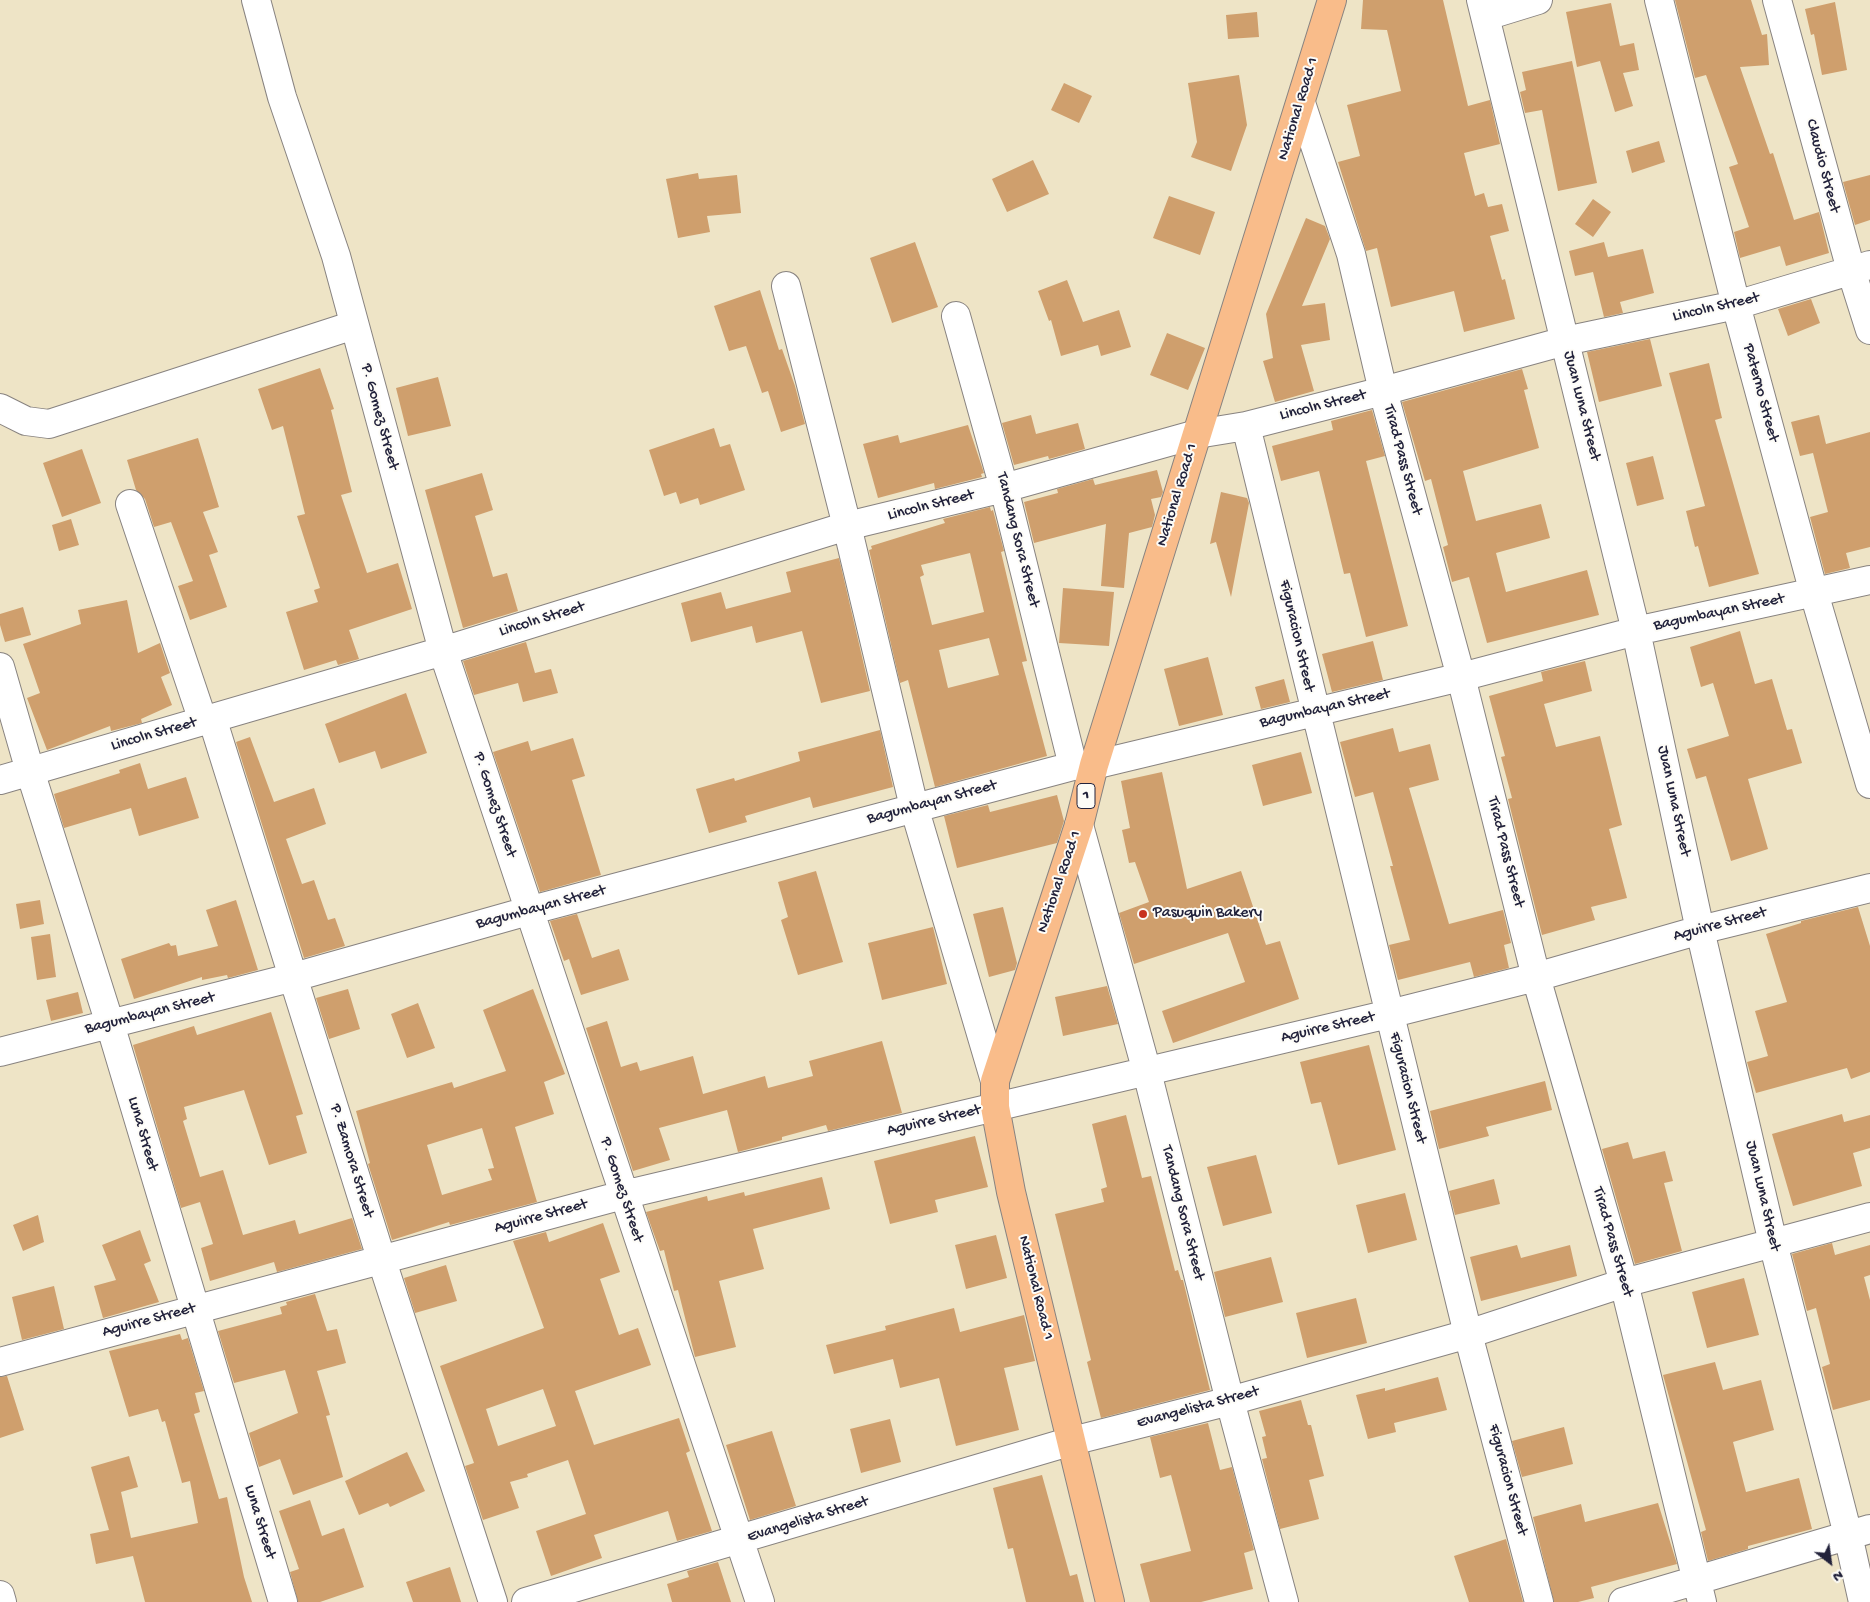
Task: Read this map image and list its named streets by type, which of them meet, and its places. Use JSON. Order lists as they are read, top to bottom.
{
  "streets": {
    "main road": ["National Road 1", "1"],
    "street": [
      "Claudio Street",
      "Lincoln Street",
      "Paterno Street",
      "Juan Luna Street",
      "P. Gomez Street",
      "Tirad Pass Street",
      "Tandang Sora Street",
      "Bagumbayan Street",
      "Figuracion Street",
      "Aguirre Street",
      "Luna Street",
      "P. Zamora Street",
      "Evangelista Street"
    ]
  },
  "crossings": [
    ["National Road 1", "Lincoln Street"],
    ["National Road 1", "Tirad Pass Street"],
    ["National Road 1", "Tandang Sora Street"],
    ["National Road 1", "Bagumbayan Street"],
    ["National Road 1", "Aguirre Street"],
    ["National Road 1", "Evangelista Street"],
    ["Claudio Street", "Lincoln Street"],
    ["Lincoln Street", "Paterno Street"],
    ["Lincoln Street", "Juan Luna Street"],
    ["Lincoln Street", "P. Gomez Street"],
    ["Lincoln Street", "Tirad Pass Street"],
    ["Lincoln Street", "Tandang Sora Street"],
    ["Lincoln Street", "Figuracion Street"],
    ["Lincoln Street", "Luna Street"],
    ["Lincoln Street", "P. Zamora Street"],
    ["Paterno Street", "Bagumbayan Street"],
    ["Juan Luna Street", "Bagumbayan Street"],
    ["Juan Luna Street", "Aguirre Street"],
    ["Juan Luna Street", "Evangelista Street"],
    ["P. Gomez Street", "Bagumbayan Street"],
    ["P. Gomez Street", "Aguirre Street"],
    ["P. Gomez Street", "Evangelista Street"],
    ["Tirad Pass Street", "Bagumbayan Street"],
    ["Tirad Pass Street", "Aguirre Street"],
    ["Tirad Pass Street", "Evangelista Street"],
    ["Tandang Sora Street", "Bagumbayan Street"],
    ["Tandang Sora Street", "Aguirre Street"],
    ["Tandang Sora Street", "Evangelista Street"],
    ["Bagumbayan Street", "Figuracion Street"],
    ["Bagumbayan Street", "Luna Street"],
    ["Bagumbayan Street", "P. Zamora Street"],
    ["Figuracion Street", "Aguirre Street"],
    ["Figuracion Street", "Evangelista Street"],
    ["Aguirre Street", "Luna Street"],
    ["Aguirre Street", "P. Zamora Street"]
  ],
  "places": ["Pasuquin Bakery"],
  "north": "bottom right"
}
